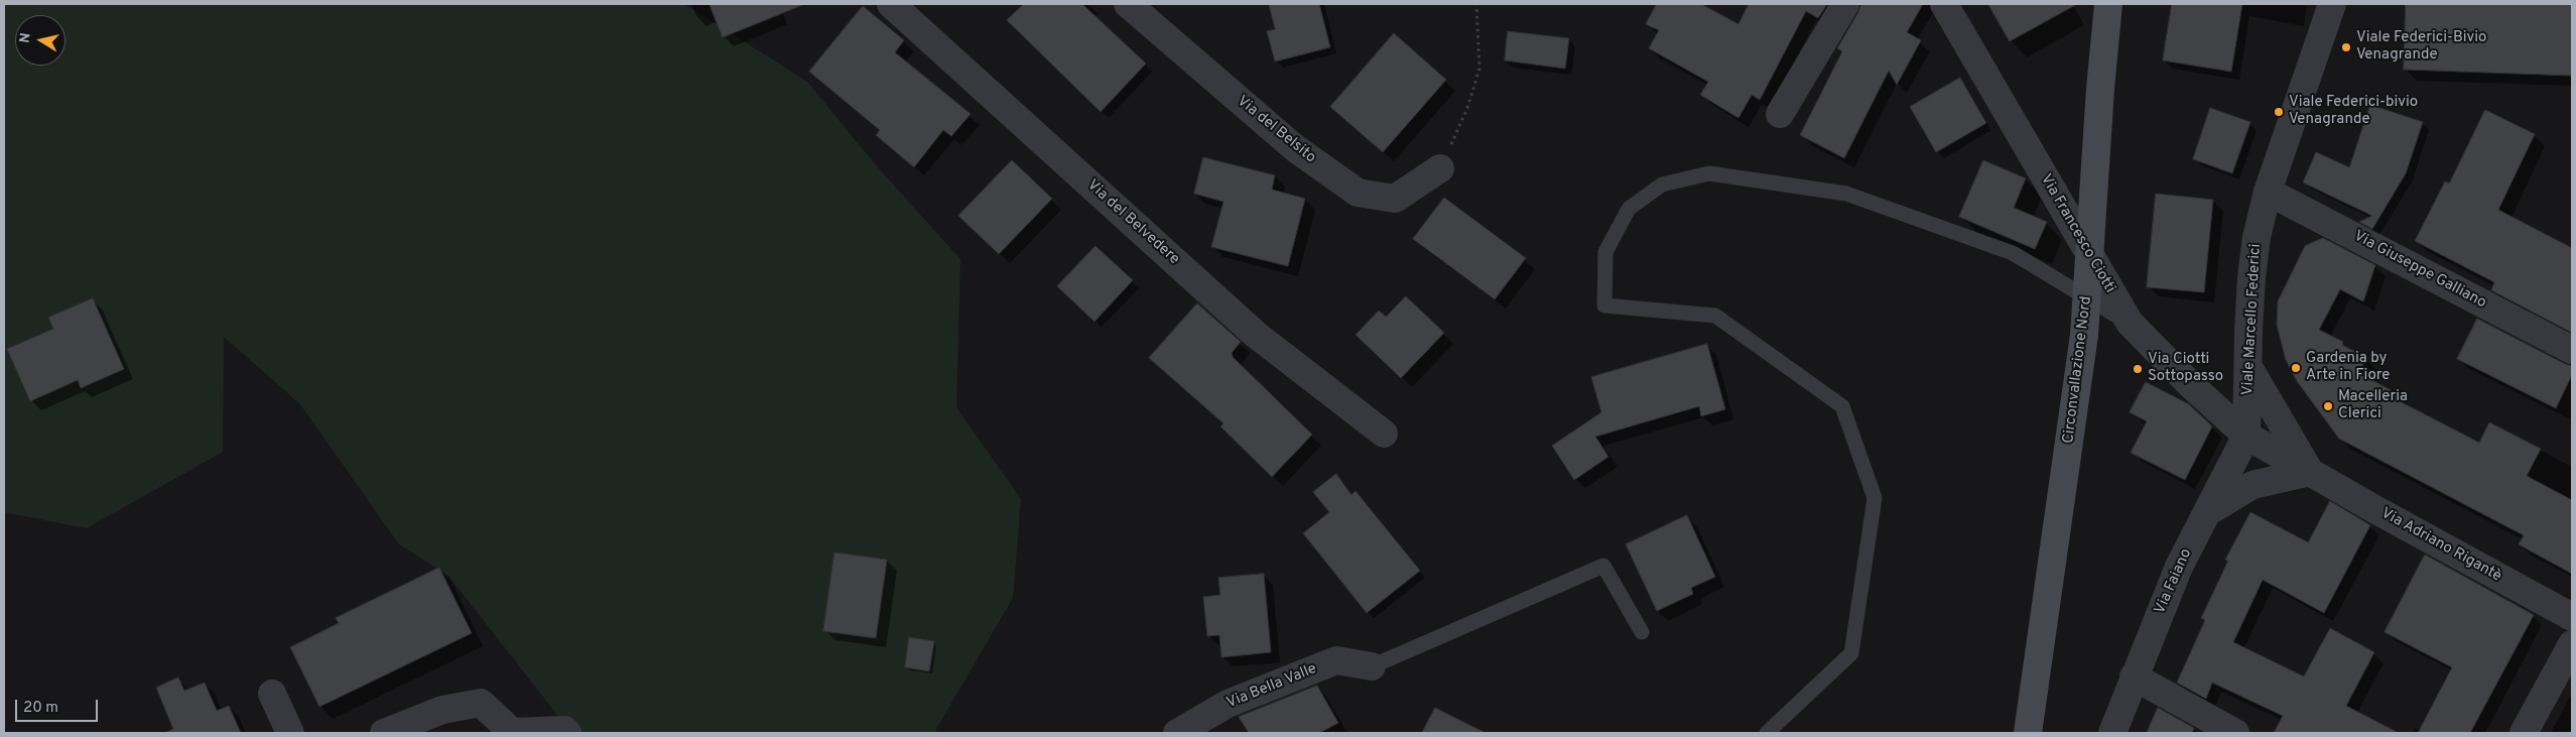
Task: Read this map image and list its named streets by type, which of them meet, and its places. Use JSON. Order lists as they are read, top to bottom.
{
  "streets": {
    "main road": ["Circonvallazione Nord"],
    "street": [
      "Via del Belsito",
      "Via del Belvedere",
      "Via Francesco Ciotti",
      "Via Giuseppe Galliano",
      "Viale Marcello Federici",
      "Via Adriano Rigantè",
      "Via Faiano",
      "Via Bella Valle"
    ]
  },
  "crossings": [
    ["Via Francesco Ciotti", "Viale Marcello Federici"],
    ["Via Francesco Ciotti", "Via Adriano Rigantè"],
    ["Via Francesco Ciotti", "Via Faiano"],
    ["Via Giuseppe Galliano", "Viale Marcello Federici"],
    ["Viale Marcello Federici", "Via Adriano Rigantè"],
    ["Viale Marcello Federici", "Via Faiano"],
    ["Via Adriano Rigantè", "Via Faiano"]
  ],
  "places": [
    "Viale Federici-Bivio Venagrande",
    "Viale Federici-bivio Venagrande",
    "Gardenia by Arte in Fiore",
    "Via Ciotti Sottopasso",
    "Macelleria Clerici"
  ],
  "scale_bar": "20 m",
  "north": "left"
}
